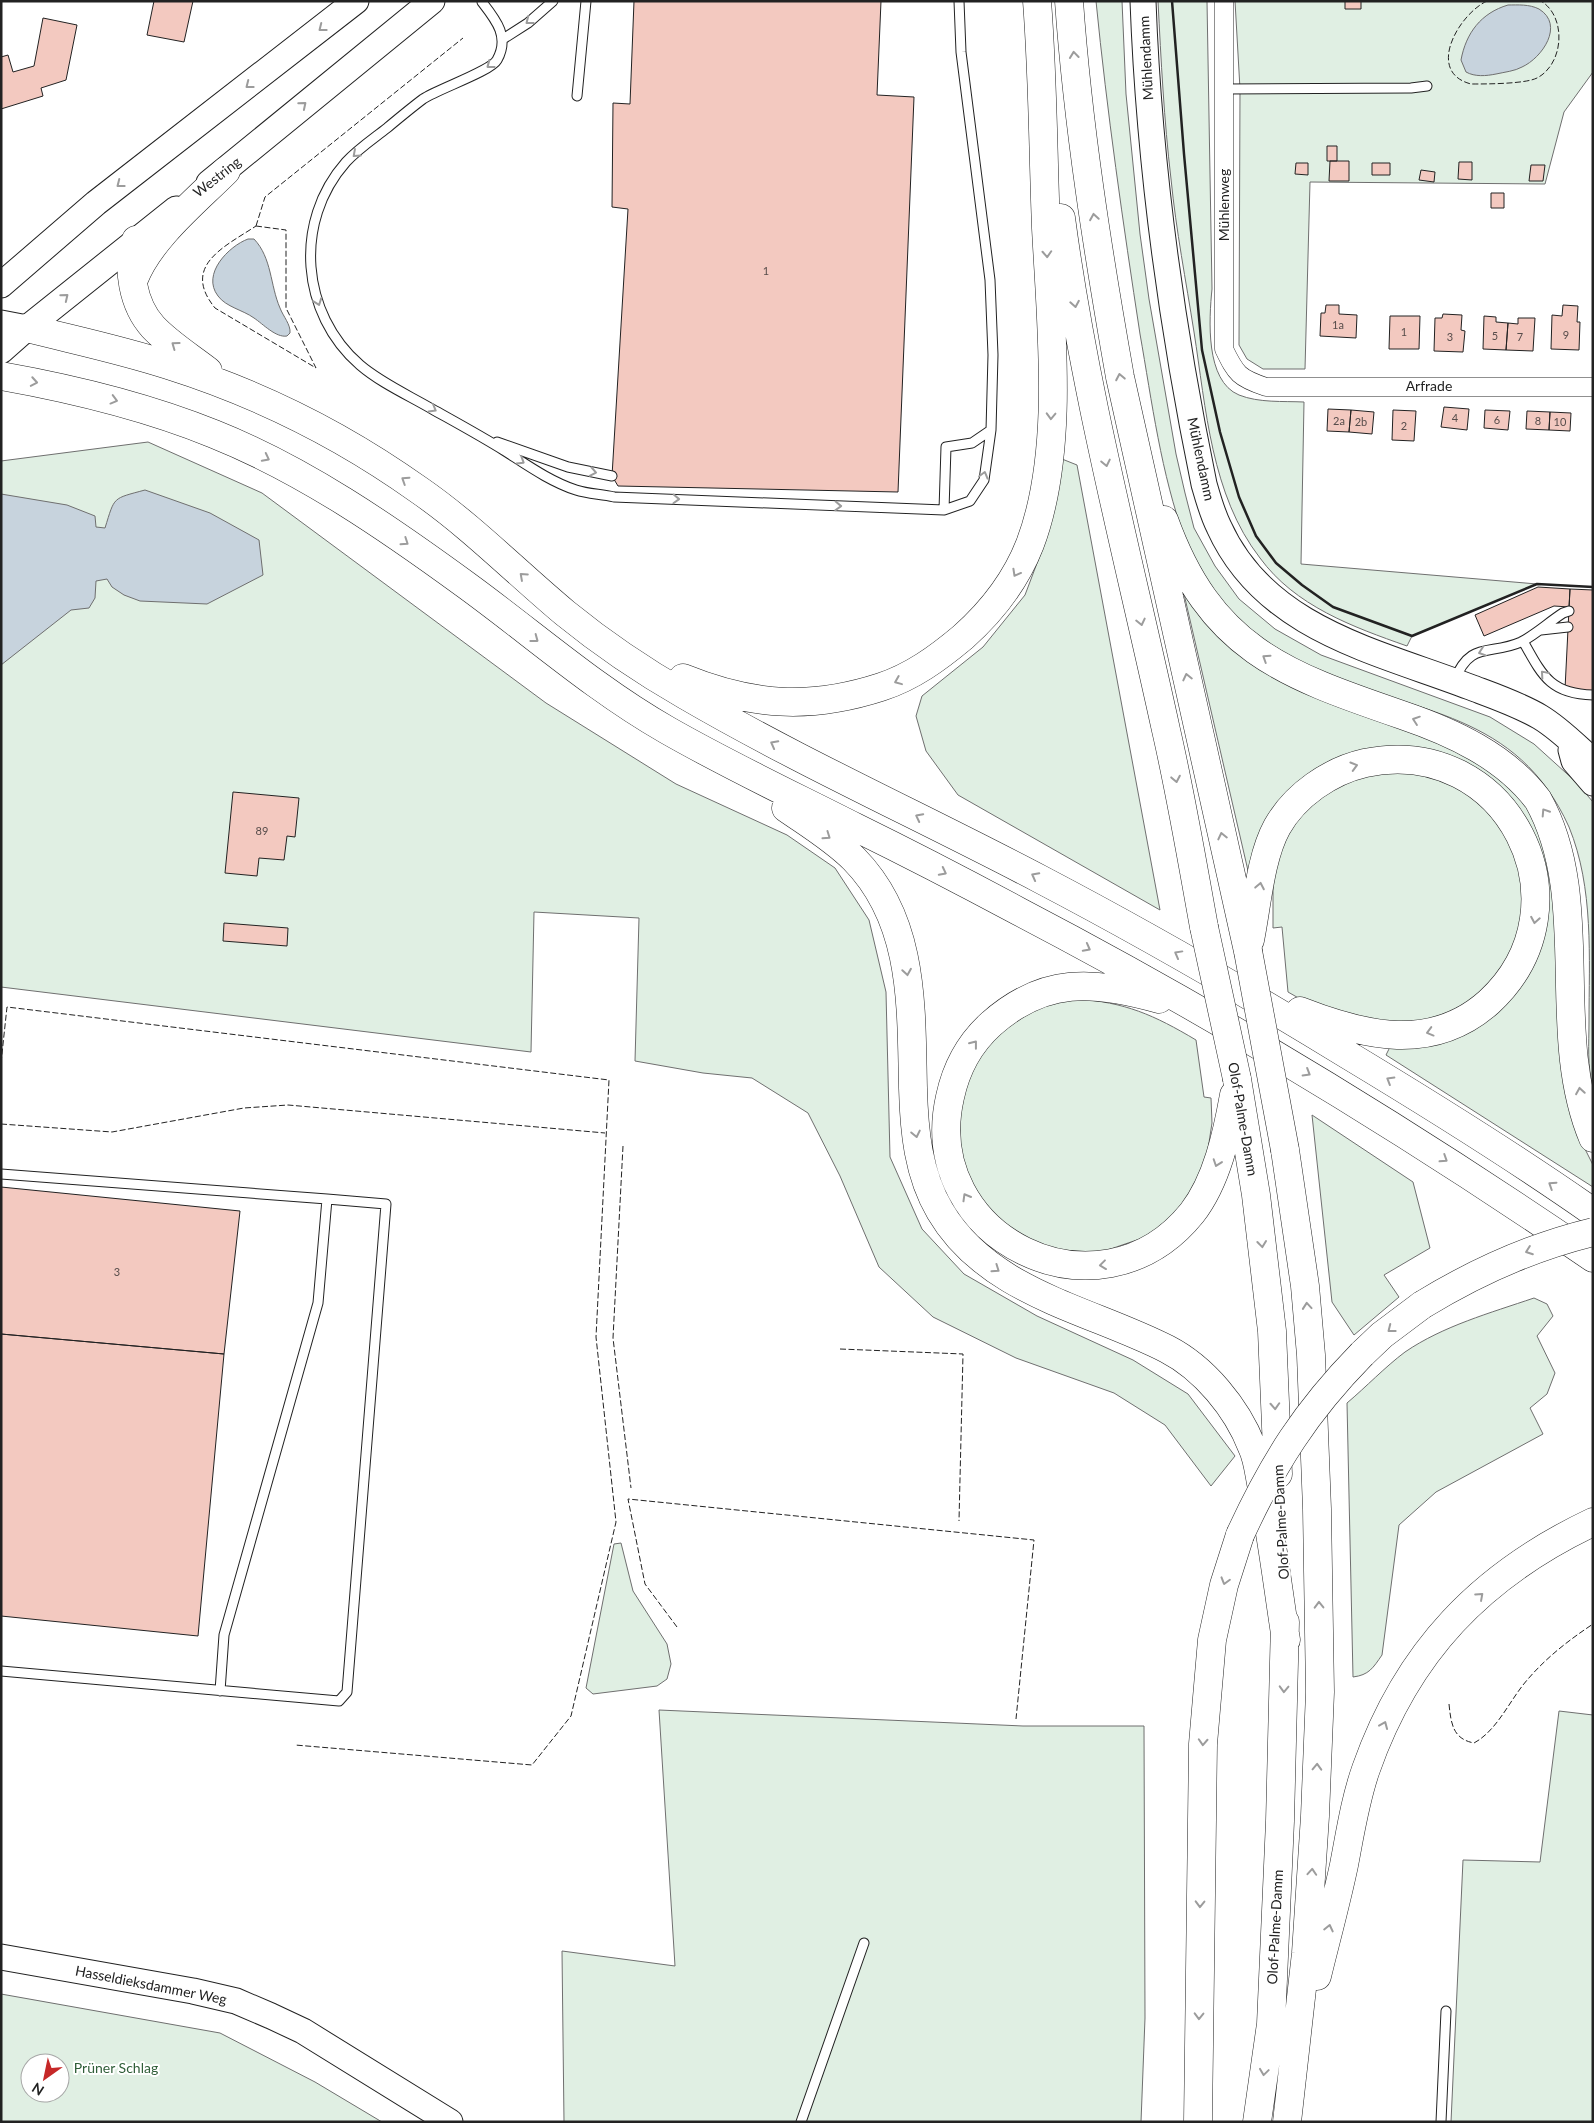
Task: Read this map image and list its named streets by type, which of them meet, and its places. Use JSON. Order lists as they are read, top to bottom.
{
  "streets": {
    "highway": ["Olof-Palme-Damm"],
    "street": [
      "Mühlendamm",
      "Westring",
      "Mühlenweg",
      "Arfrade",
      "Hasseldieksdammer Weg"
    ]
  },
  "crossings": [
    ["Mühlenweg", "Arfrade"]
  ],
  "parks": ["Prüner Schlag"],
  "house_numbers": [
    "1",
    "1a",
    "1",
    "9",
    "5",
    "3",
    "7",
    "4",
    "6",
    "2a",
    "8",
    "2b",
    "10",
    "2",
    "89",
    "3"
  ],
  "north": "bottom left"
}
